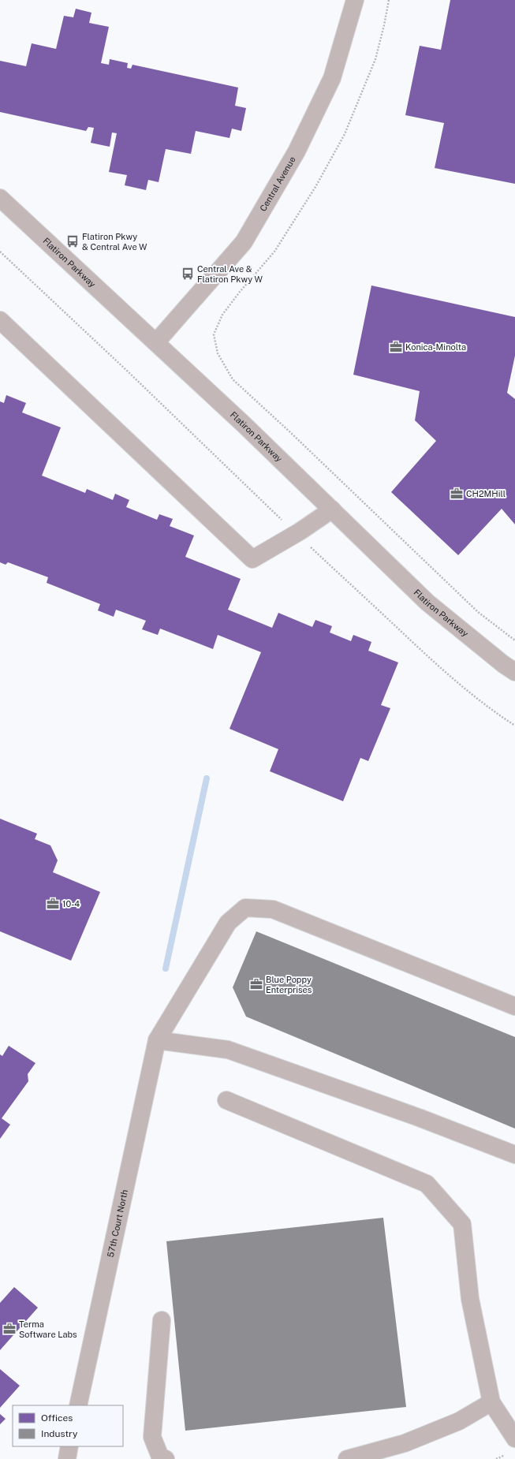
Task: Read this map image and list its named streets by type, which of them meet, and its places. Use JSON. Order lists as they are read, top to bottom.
{
  "streets": {
    "street": ["Central Avenue", "Flatiron Parkway", "57th Court North"]
  },
  "crossings": [
    ["Central Avenue", "Flatiron Parkway"]
  ],
  "places": {
    "bus stop": ["Flatiron Pkwy & Central Ave W", "Central Ave & Flatiron Pkwy W"],
    "office": [
      "Konica-Minolta",
      "CH2MHill",
      "10-4",
      "Blue Poppy Enterprises",
      "Terma Software Labs"
    ]
  },
  "legend": ["Offices", "Industry"]
}
